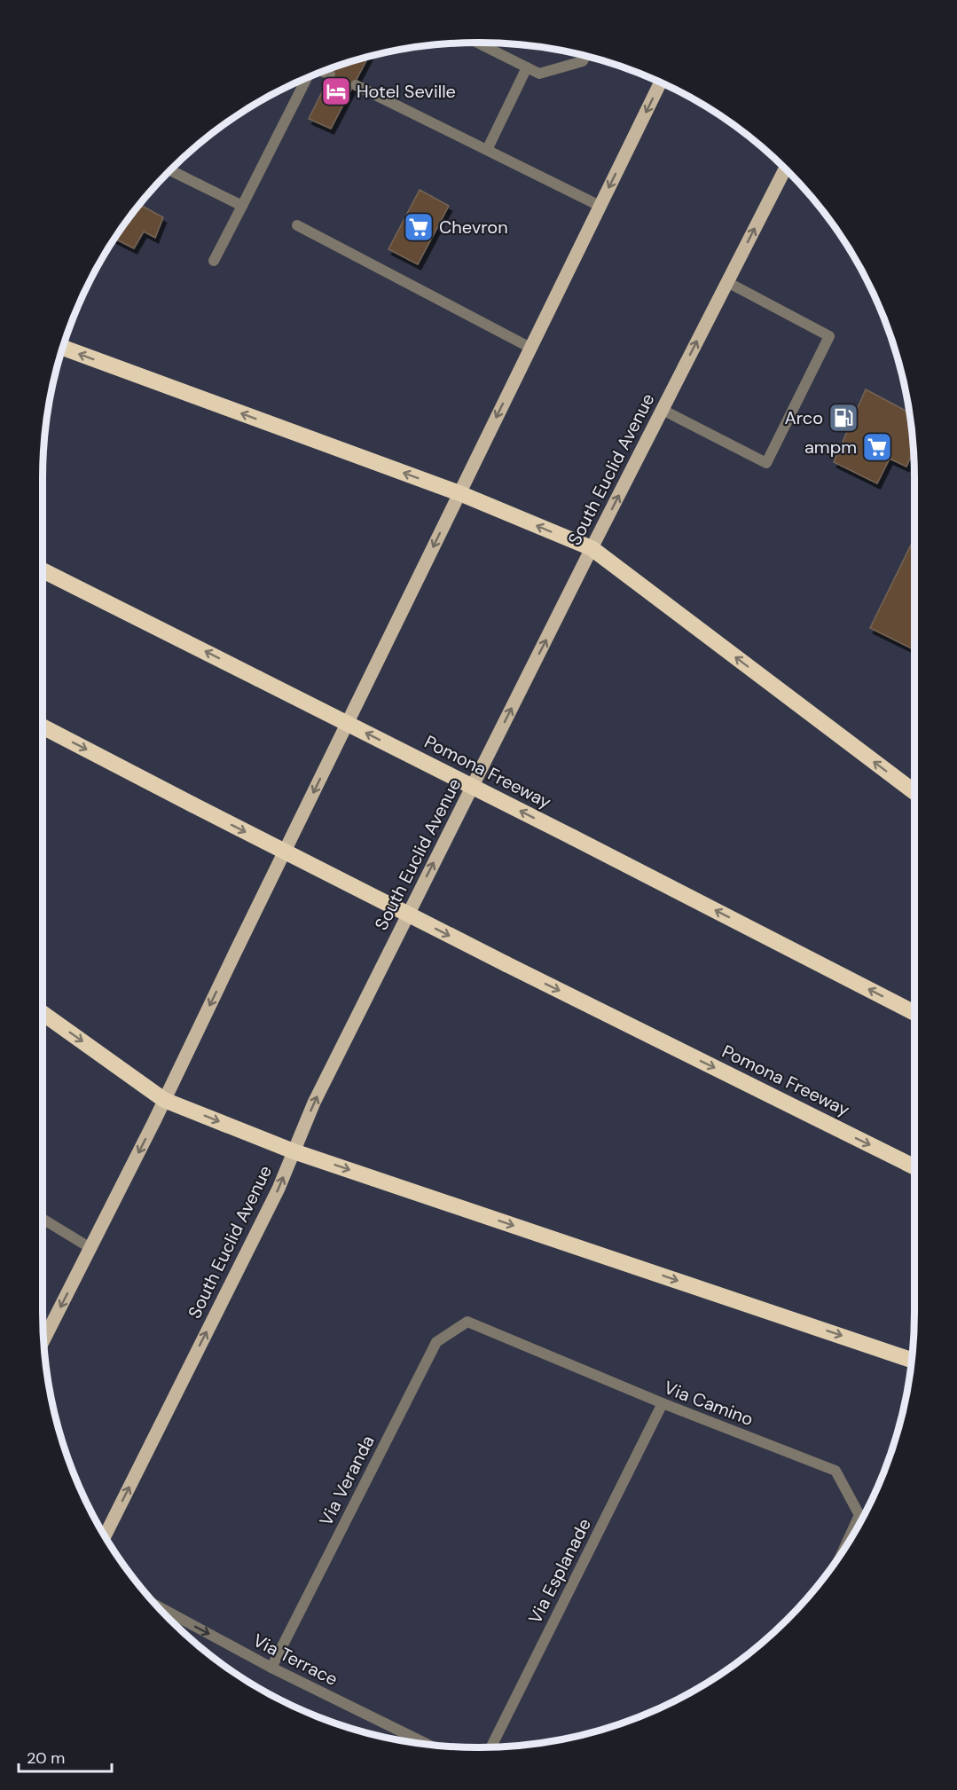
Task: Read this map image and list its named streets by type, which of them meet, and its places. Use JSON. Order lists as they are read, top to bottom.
{
  "streets": {
    "highway": ["Pomona Freeway"],
    "main road": ["South Euclid Avenue"],
    "street": [
      "Via Camino",
      "Via Veranda",
      "Via Esplanade",
      "Via Terrace"
    ]
  },
  "crossings": [
    ["Via Camino", "Via Veranda"],
    ["Via Camino", "Via Esplanade"],
    ["Via Veranda", "Via Terrace"]
  ],
  "one_way": ["South Euclid Avenue", "Via Terrace"],
  "places": {
    "hotel": ["Hotel Seville"],
    "supermarket": ["Chevron", "ampm"],
    "fuel station": ["Arco"]
  },
  "scale_bar": "20 m"
}
